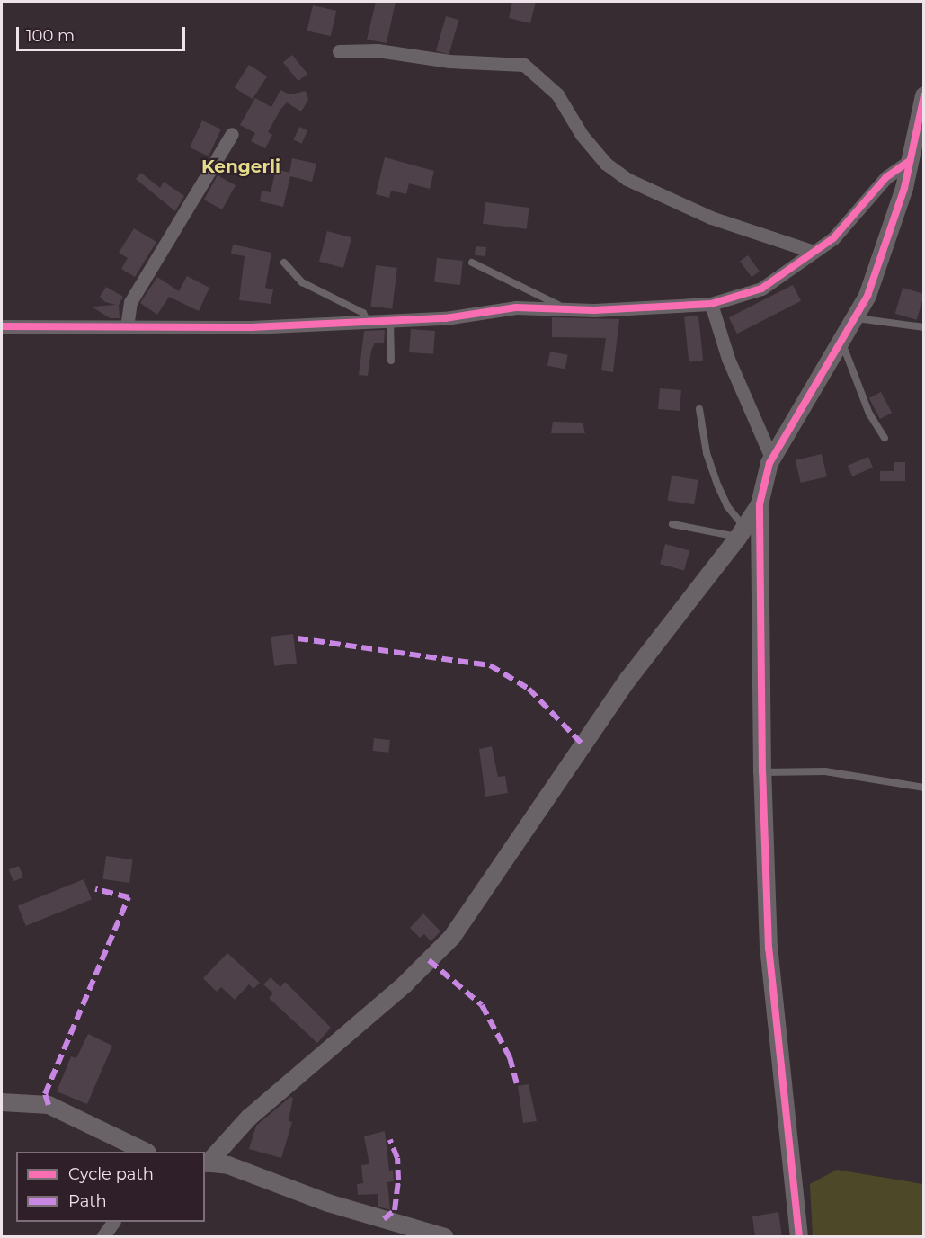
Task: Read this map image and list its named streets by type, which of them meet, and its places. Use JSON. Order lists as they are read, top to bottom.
{
  "districts": ["Kengerli"],
  "legend": ["Cycle path", "Path"],
  "scale_bar": "100 m"
}
